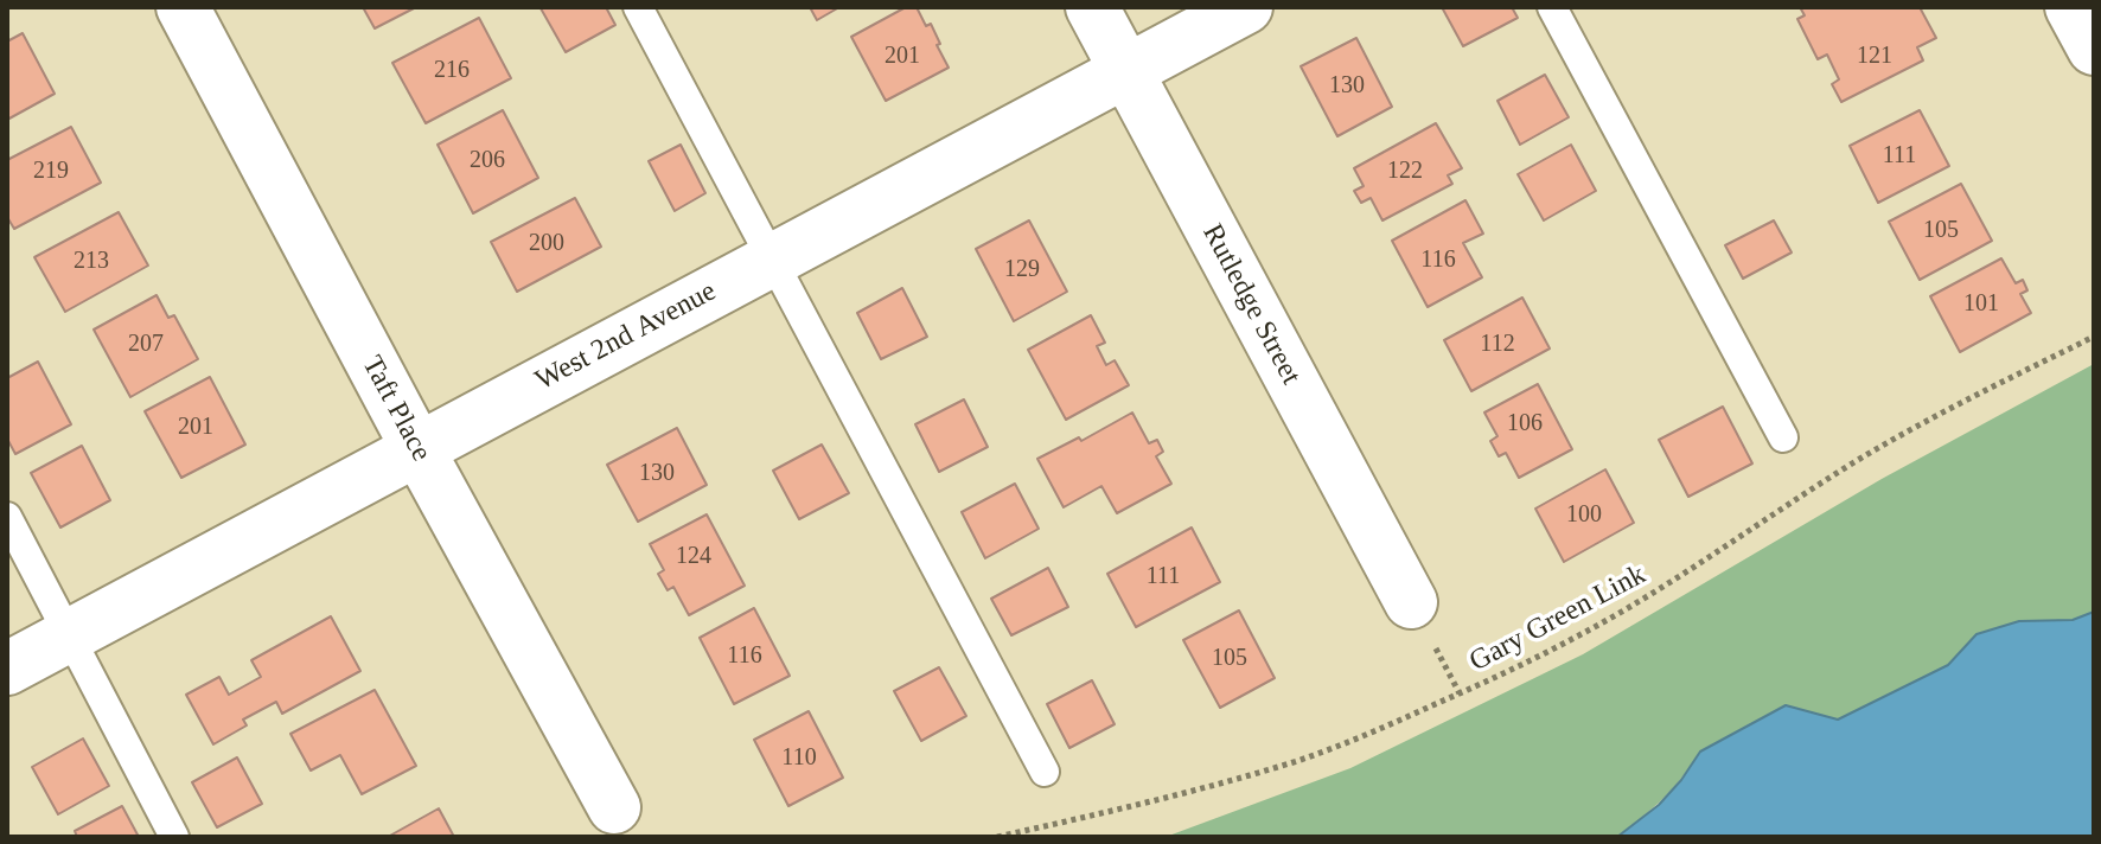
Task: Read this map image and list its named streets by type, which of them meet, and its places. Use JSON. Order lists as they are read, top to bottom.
{
  "streets": {
    "street": ["Rutledge Street", "West 2nd Avenue", "Taft Place"],
    "path": ["Gary Green Link"]
  },
  "crossings": [
    ["Rutledge Street", "West 2nd Avenue"],
    ["West 2nd Avenue", "Taft Place"]
  ],
  "house_numbers": [
    "201",
    "121",
    "216",
    "130",
    "111",
    "206",
    "219",
    "122",
    "105",
    "200",
    "116",
    "213",
    "129",
    "101",
    "207",
    "112",
    "106",
    "201",
    "130",
    "100",
    "124",
    "111",
    "116",
    "105",
    "110"
  ]
}
